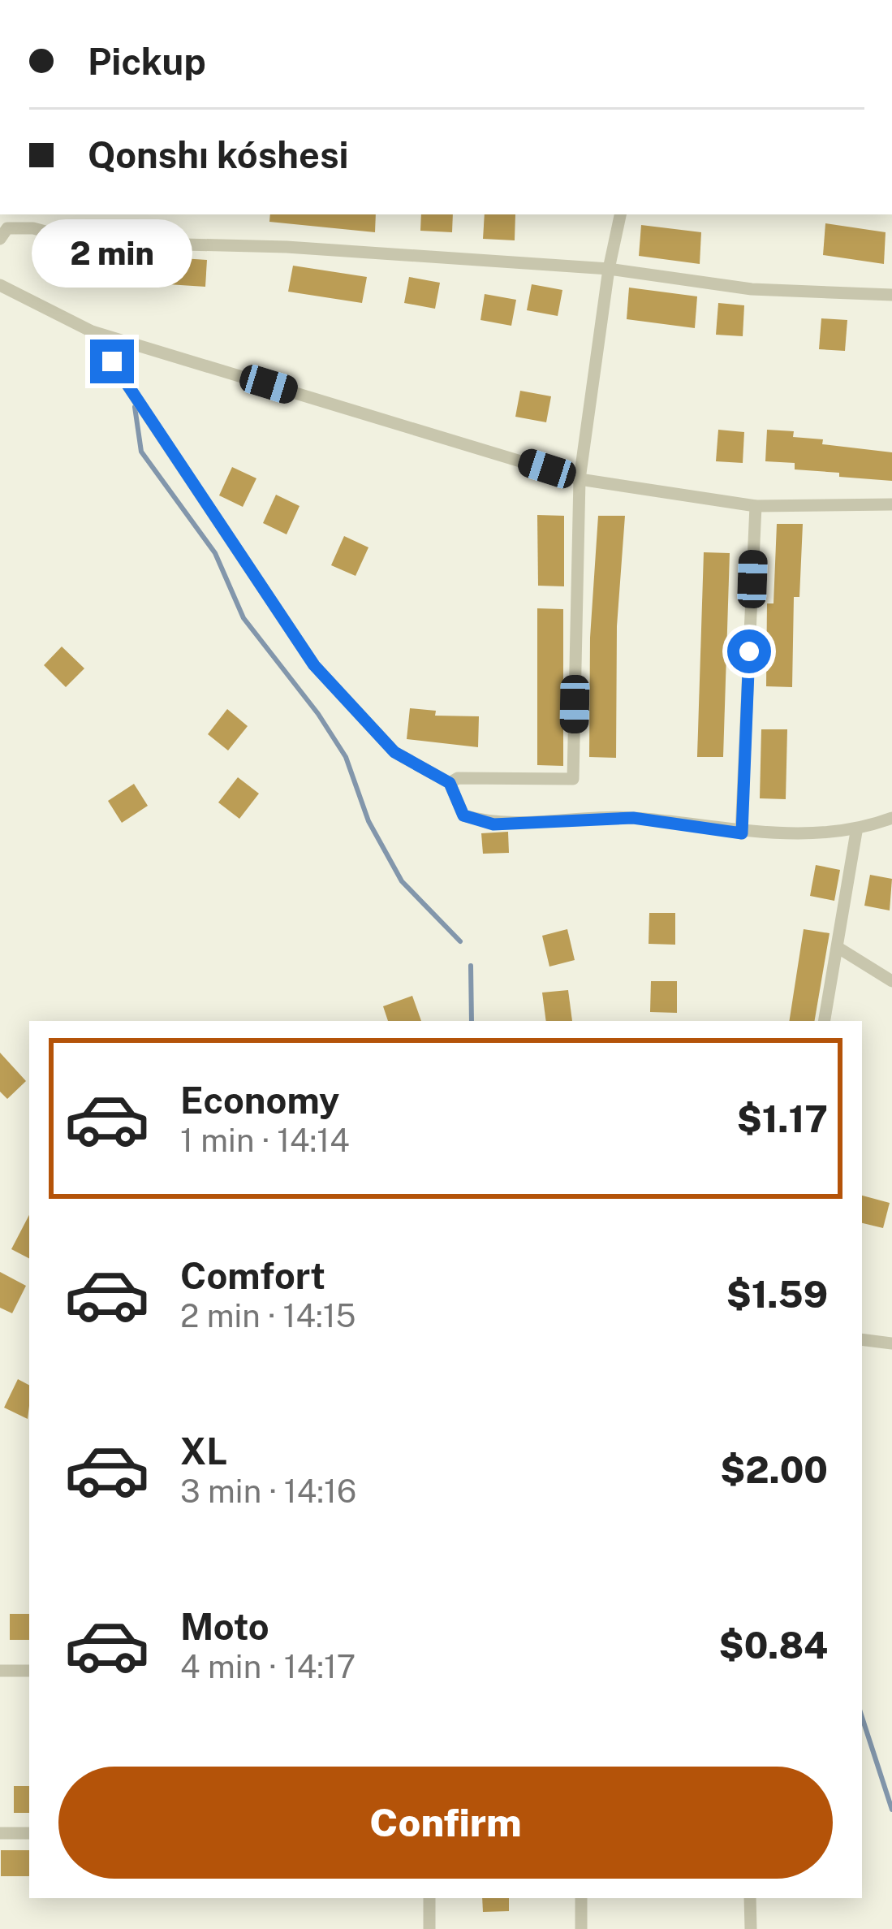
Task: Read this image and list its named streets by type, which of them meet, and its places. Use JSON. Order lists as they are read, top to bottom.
{
  "page": {
    "banner": ["Pickup", "Qonshı kóshesi"],
    "bubble": "2 min",
    "list": [
      {
        "name": "Economy",
        "note": "1 min · 14:14",
        "value": "$1.17"
      },
      {
        "name": "Comfort",
        "note": "2 min · 14:15",
        "value": "$1.59"
      },
      {
        "name": "XL",
        "note": "3 min · 14:16",
        "value": "$2.00"
      },
      {
        "name": "Moto",
        "note": "4 min · 14:17",
        "value": "$0.84"
      }
    ],
    "buttons": "Confirm"
  }
}
